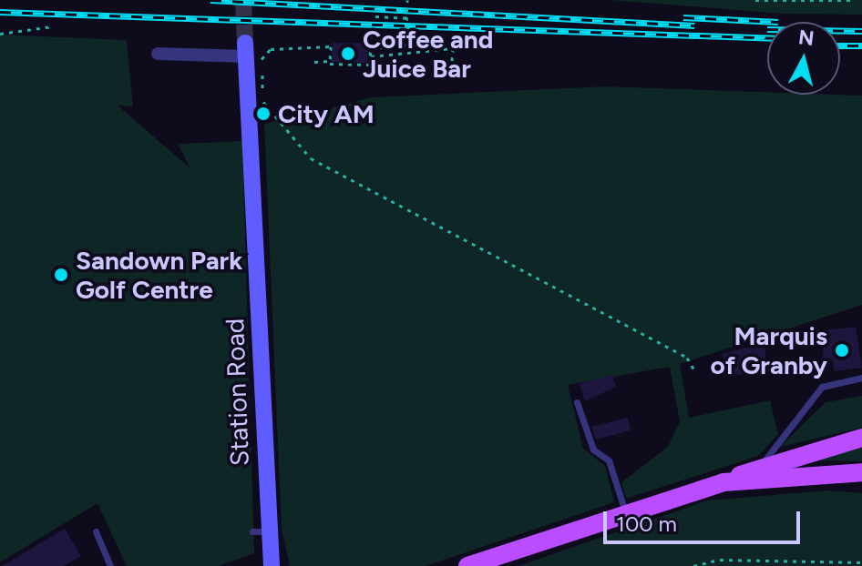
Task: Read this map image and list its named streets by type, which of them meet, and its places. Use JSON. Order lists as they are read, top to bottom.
{
  "streets": {
    "main road": ["Station Road"]
  },
  "places": [
    "Coffee and Juice Bar",
    "City AM",
    "Sandown Park Golf Centre",
    "Marquis of Granby"
  ],
  "scale_bar": "100 m",
  "north": "top"
}
